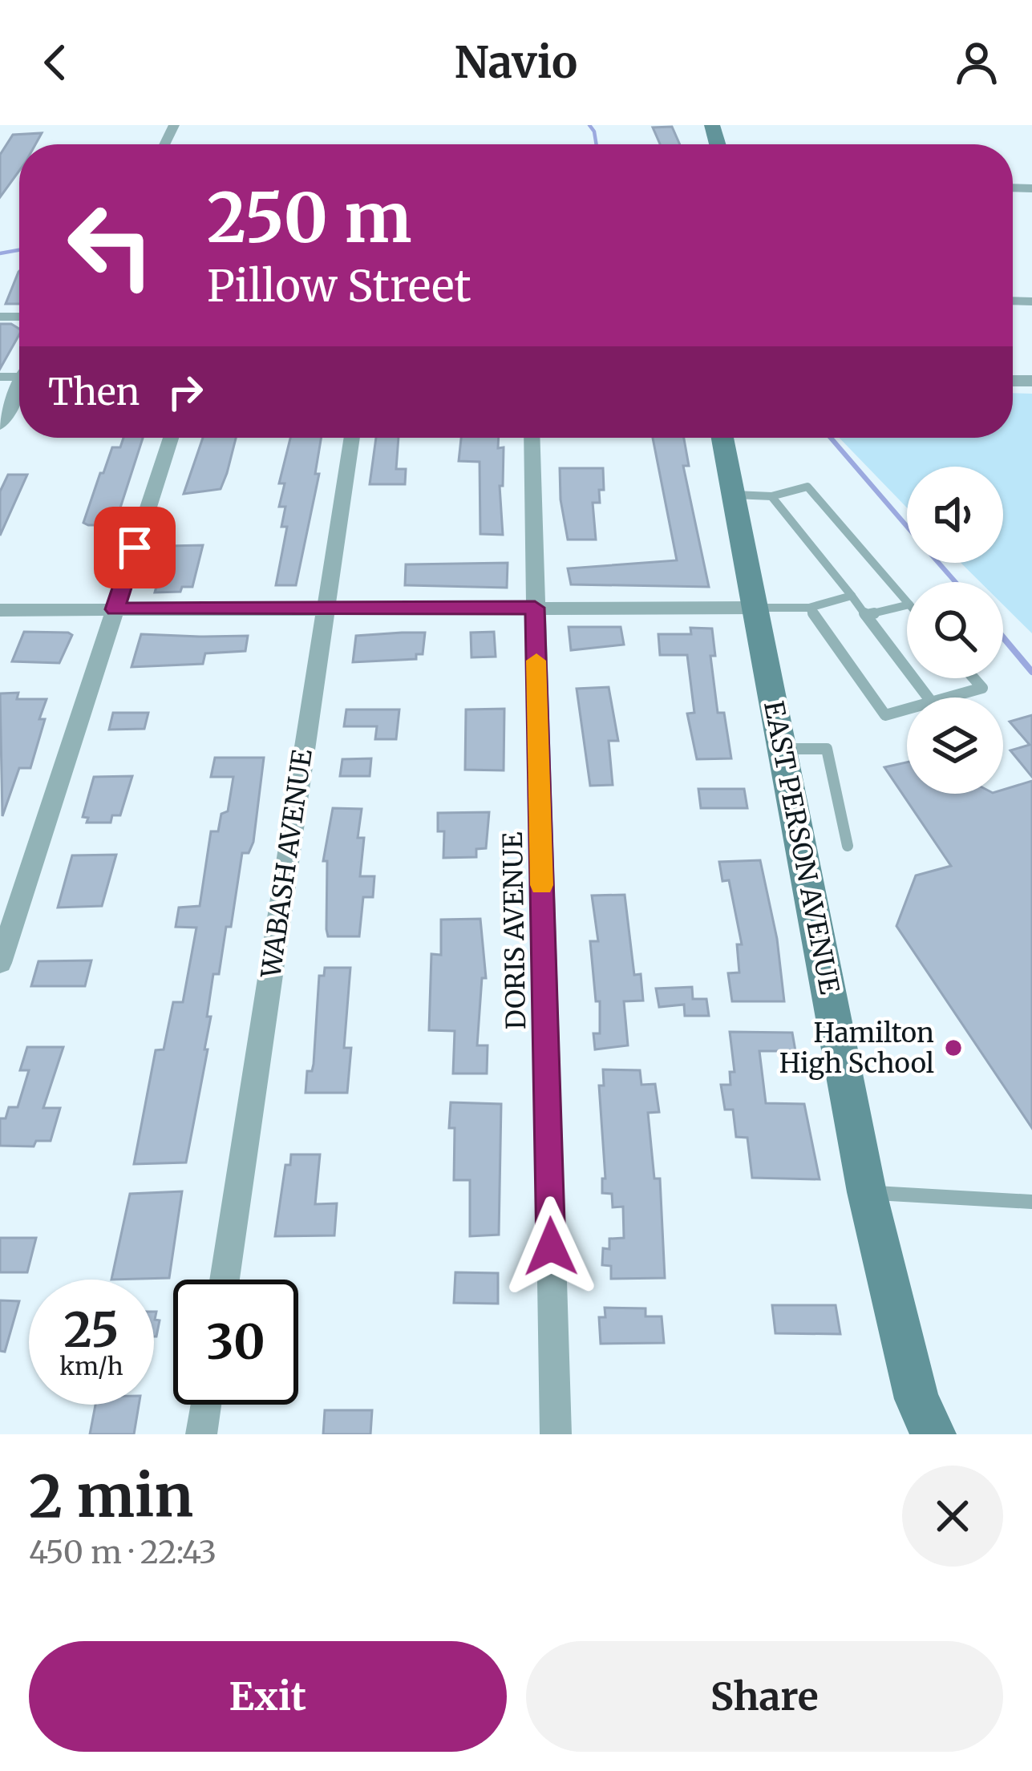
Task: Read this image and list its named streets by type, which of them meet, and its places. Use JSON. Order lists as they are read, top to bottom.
{
  "streets": {
    "main road": ["EAST PERSON AVENUE"],
    "street": ["WABASH AVENUE", "DORIS AVENUE"]
  },
  "places": ["Hamilton High School"],
  "page": {
    "header": "Navio",
    "turn": ["250 m", "Pillow Street"],
    "then": "Then",
    "speed": "25 km/h",
    "limit": "30",
    "heading": ["2 min", "450 m · 22:43"],
    "buttons": ["Exit", "Share"]
  }
}
